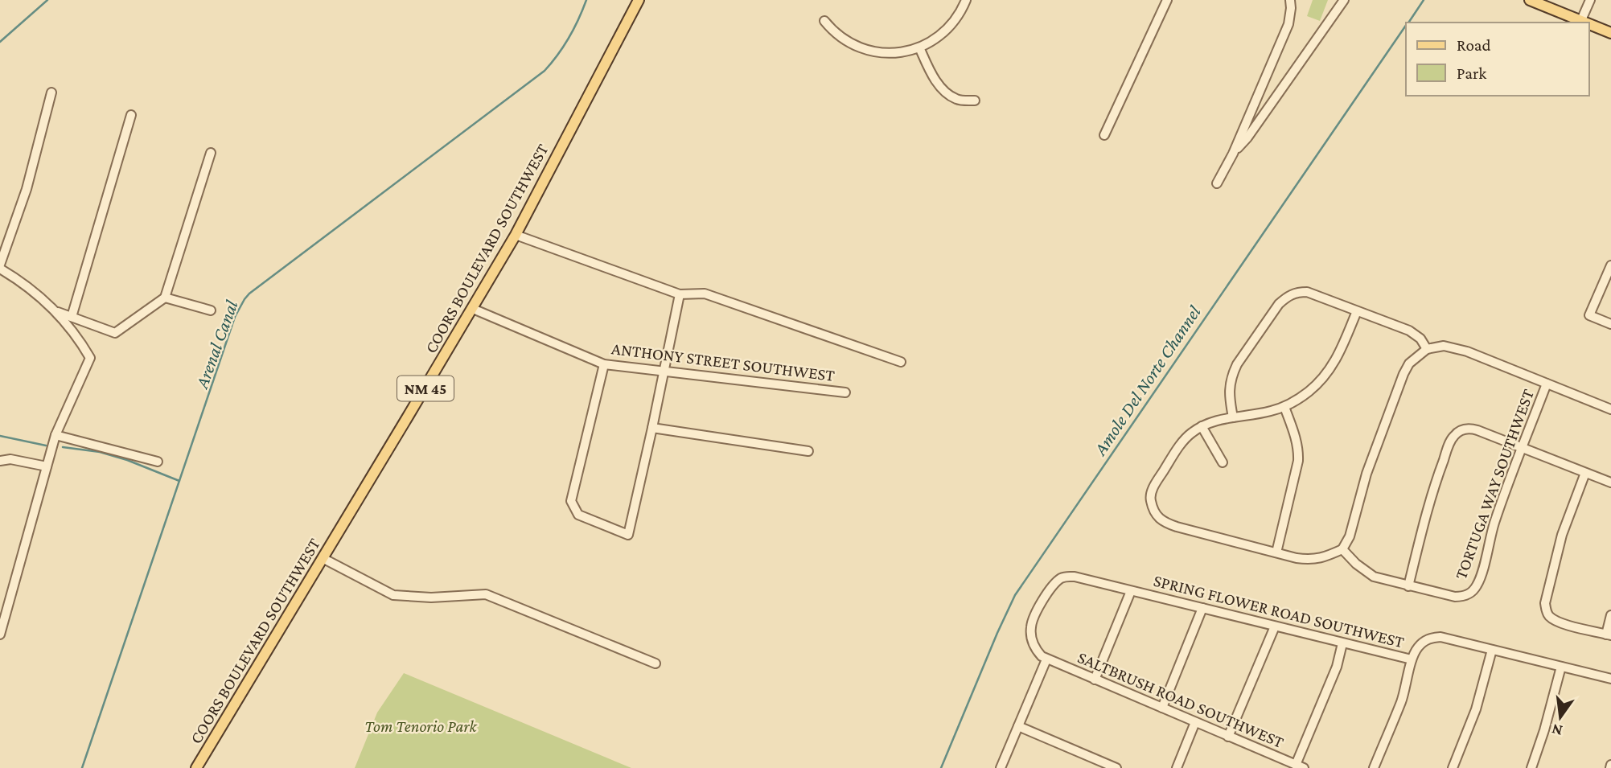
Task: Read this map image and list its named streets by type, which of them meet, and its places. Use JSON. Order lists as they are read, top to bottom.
{
  "streets": {
    "main road": ["COORS BOULEVARD SOUTHWEST", "NM 45"],
    "street": [
      "ANTHONY STREET SOUTHWEST",
      "TORTUGA WAY SOUTHWEST",
      "SPRING FLOWER ROAD SOUTHWEST",
      "SALTBRUSH ROAD SOUTHWEST"
    ]
  },
  "crossings": [
    ["COORS BOULEVARD SOUTHWEST", "ANTHONY STREET SOUTHWEST"],
    ["SPRING FLOWER ROAD SOUTHWEST", "SALTBRUSH ROAD SOUTHWEST"]
  ],
  "water": ["Arenal Canal", "Amole Del Norte Channel"],
  "parks": ["Tom Tenorio Park"],
  "legend": ["Road", "Park"],
  "north": "bottom"
}
